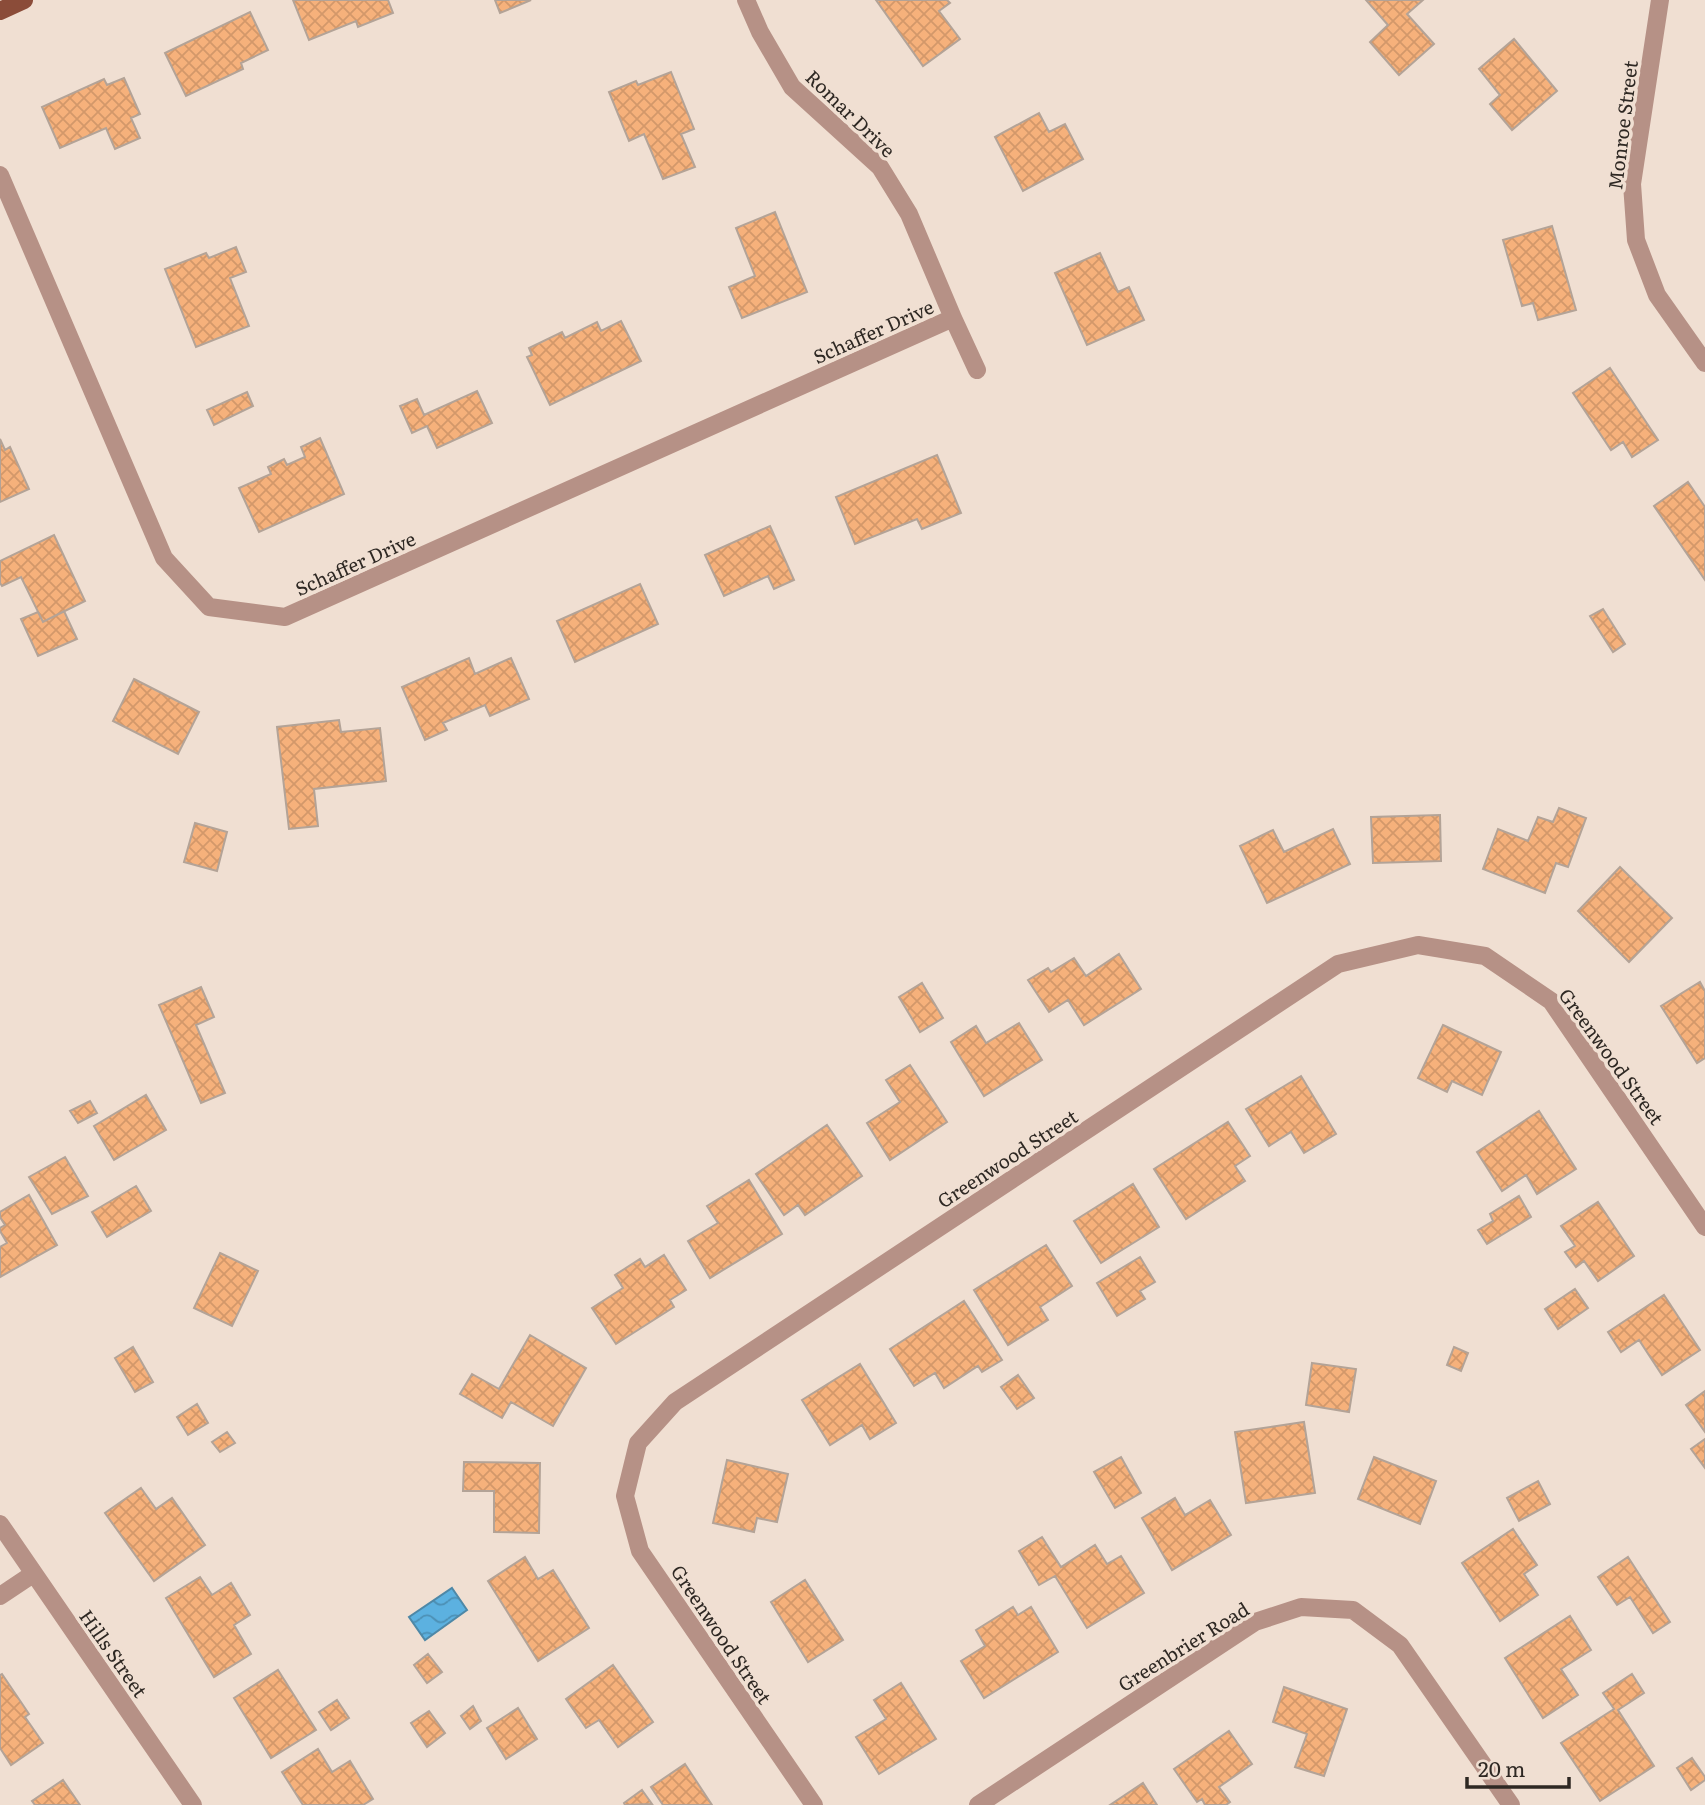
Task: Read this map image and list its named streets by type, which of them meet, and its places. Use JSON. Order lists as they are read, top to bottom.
{
  "streets": {
    "street": [
      "Romar Drive",
      "Monroe Street",
      "Schaffer Drive",
      "Greenwood Street",
      "Greenbrier Road",
      "Hills Street"
    ]
  },
  "crossings": [
    ["Romar Drive", "Schaffer Drive"]
  ],
  "scale_bar": "20 m"
}
